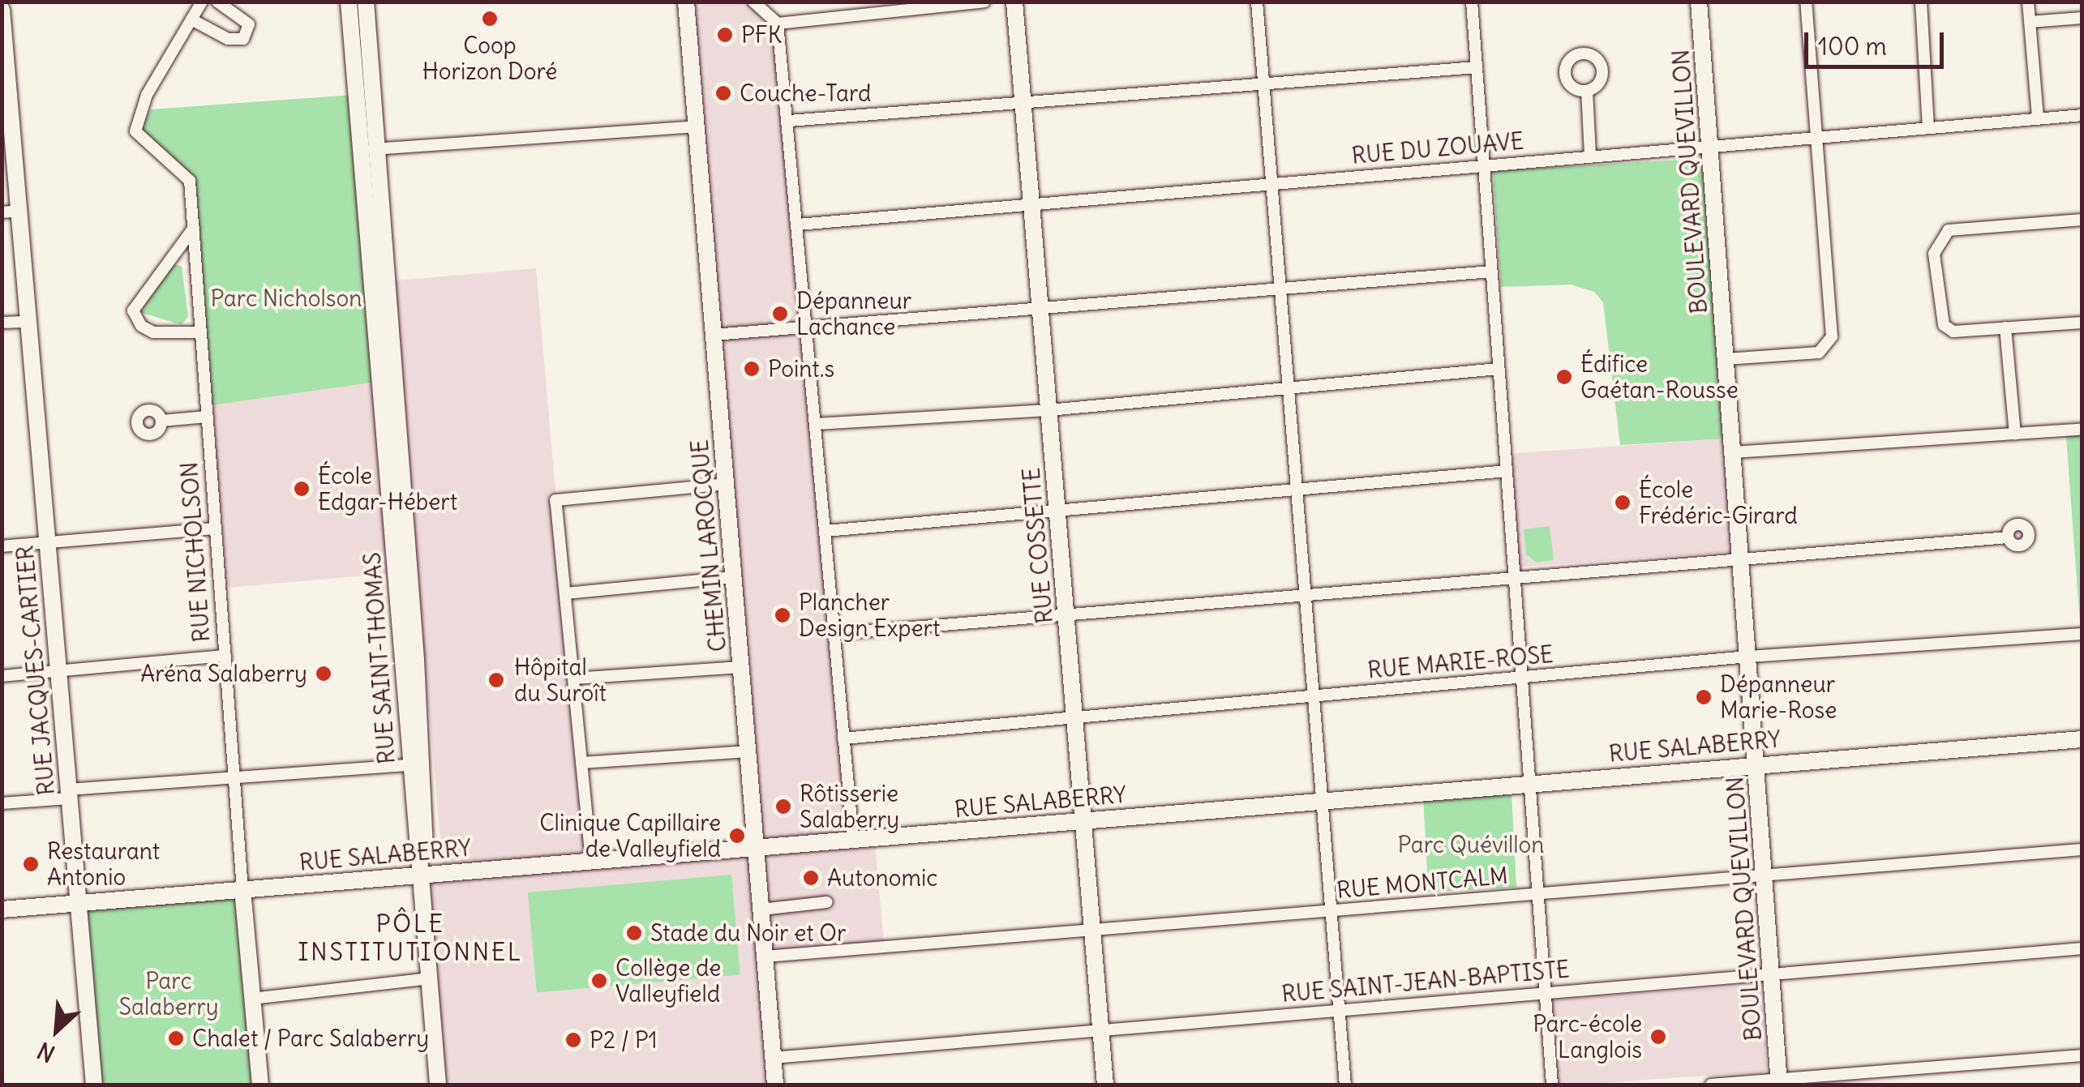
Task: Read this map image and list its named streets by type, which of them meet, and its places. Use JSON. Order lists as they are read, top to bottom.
{
  "streets": {
    "street": [
      "RUE DU ZOUAVE",
      "BOULEVARD QUEVILLON",
      "CHEMIN LAROCQUE",
      "RUE COSSETTE",
      "RUE NICHOLSON",
      "RUE SAINT-THOMAS",
      "RUE MARIE-ROSE",
      "RUE JACQUES-CARTIER",
      "RUE SALABERRY",
      "RUE MONTCALM",
      "RUE SAINT-JEAN-BAPTISTE"
    ]
  },
  "crossings": [
    ["RUE DU ZOUAVE", "BOULEVARD QUEVILLON"],
    ["RUE DU ZOUAVE", "RUE COSSETTE"],
    ["BOULEVARD QUEVILLON", "RUE MARIE-ROSE"],
    ["BOULEVARD QUEVILLON", "RUE SALABERRY"],
    ["BOULEVARD QUEVILLON", "RUE MONTCALM"],
    ["BOULEVARD QUEVILLON", "RUE SAINT-JEAN-BAPTISTE"],
    ["CHEMIN LAROCQUE", "RUE SALABERRY"],
    ["CHEMIN LAROCQUE", "RUE MONTCALM"],
    ["CHEMIN LAROCQUE", "RUE SAINT-JEAN-BAPTISTE"],
    ["RUE COSSETTE", "RUE MARIE-ROSE"],
    ["RUE COSSETTE", "RUE SALABERRY"],
    ["RUE COSSETTE", "RUE MONTCALM"],
    ["RUE COSSETTE", "RUE SAINT-JEAN-BAPTISTE"],
    ["RUE NICHOLSON", "RUE SALABERRY"],
    ["RUE SAINT-THOMAS", "RUE SALABERRY"],
    ["RUE JACQUES-CARTIER", "RUE SALABERRY"]
  ],
  "districts": ["PÔLE INSTITUTIONNEL"],
  "parks": ["Parc Nicholson", "Parc Quévillon", "Parc Salaberry"],
  "places": [
    "Coop Horizon Doré",
    "PFK",
    "Couche-Tard",
    "Dépanneur Lachance",
    "Point.s",
    "Édifice Gaétan-Rousse",
    "École Edgar-Hébert",
    "École Frédéric-Girard",
    "Plancher Design Expert",
    "Aréna Salaberry",
    "Hôpital du Suroît",
    "Dépanneur Marie-Rose",
    "Rôtisserie Salaberry",
    "Clinique Capillaire de Valleyfield",
    "Restaurant Antonio",
    "Autonomic",
    "Stade du Noir et Or",
    "Collège de Valleyfield",
    "Parc-école Langlois",
    "Chalet / Parc Salaberry",
    "P2 / P1"
  ],
  "scale_bar": "100 m",
  "north": "bottom left"
}
